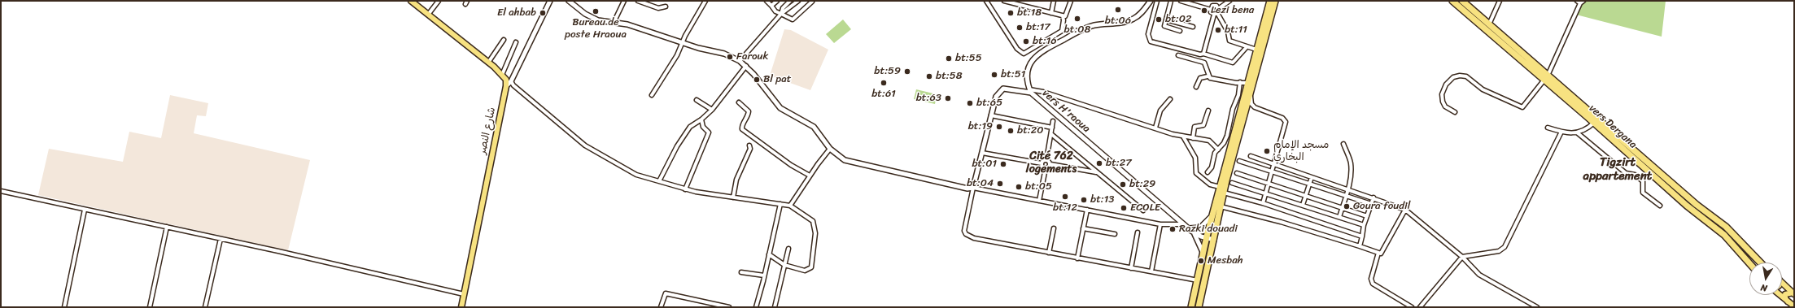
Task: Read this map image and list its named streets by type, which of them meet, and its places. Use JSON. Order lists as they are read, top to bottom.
{
  "streets": {
    "highway": ["vers Dergana"],
    "main road": ["شارع النصر"],
    "street": ["vers H'raoua"]
  },
  "districts": ["Cité 762 logements", "Tigzirt appartement"],
  "places": [
    "bt:06",
    "Lezi bena",
    "Bureau de poste Hraoua",
    "El ahbab",
    "bt:18",
    "bt:08",
    "bt:02",
    "bt:17",
    "bt:11",
    "bt:16",
    "Farouk",
    "bt:55",
    "bt:59",
    "bt:51",
    "bt:58",
    "Bl pat",
    "bt:61",
    "bt:63",
    "bt:65",
    "bt:19",
    "bt:20",
    "مسجد الإمام البخاري",
    "bt:27",
    "bt:01",
    "bt:04",
    "bt:29",
    "bt:05",
    "bt:12",
    "bt:13",
    "Goura foudil",
    "ECOLE",
    "Razki douadi",
    "Mesbah"
  ],
  "north": "bottom"
}
